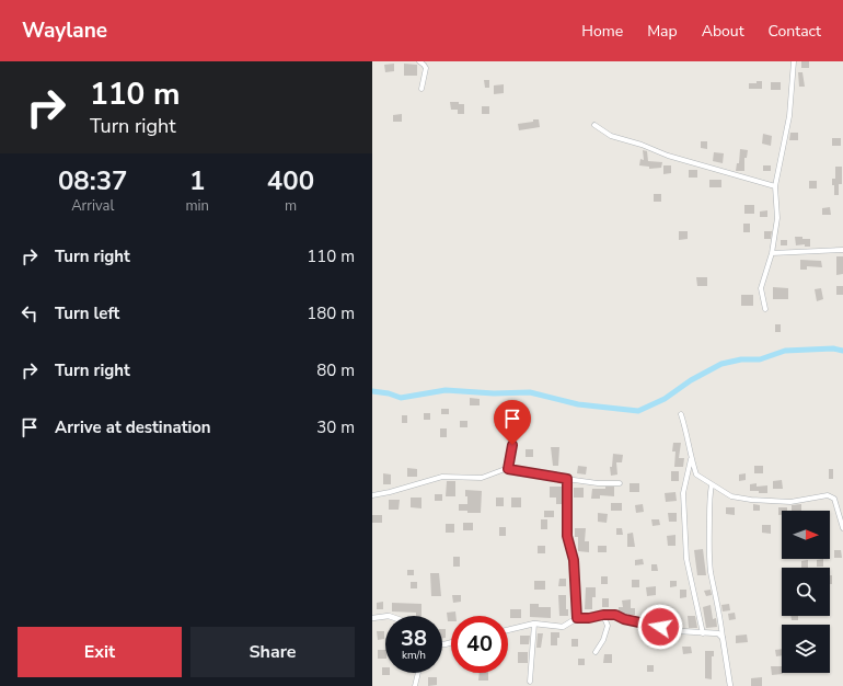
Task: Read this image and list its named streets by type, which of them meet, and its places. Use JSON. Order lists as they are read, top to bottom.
{
  "north": "right",
  "page": {
    "header": "Waylane",
    "nav": [
      "Home",
      "Map",
      "About",
      "Contact"
    ],
    "turn": ["110 m", "Turn right"],
    "eta": [
      "08:37",
      "Arrival",
      "1",
      "min",
      "400",
      "m"
    ],
    "list": [
      {
        "name": "Turn right",
        "value": "110 m"
      },
      {
        "name": "Turn left",
        "value": "180 m"
      },
      {
        "name": "Turn right",
        "value": "80 m"
      },
      {
        "name": "Arrive at destination",
        "value": "30 m"
      }
    ],
    "speed": "38 km/h",
    "limit": "40",
    "buttons": ["Exit", "Share"]
  }
}
